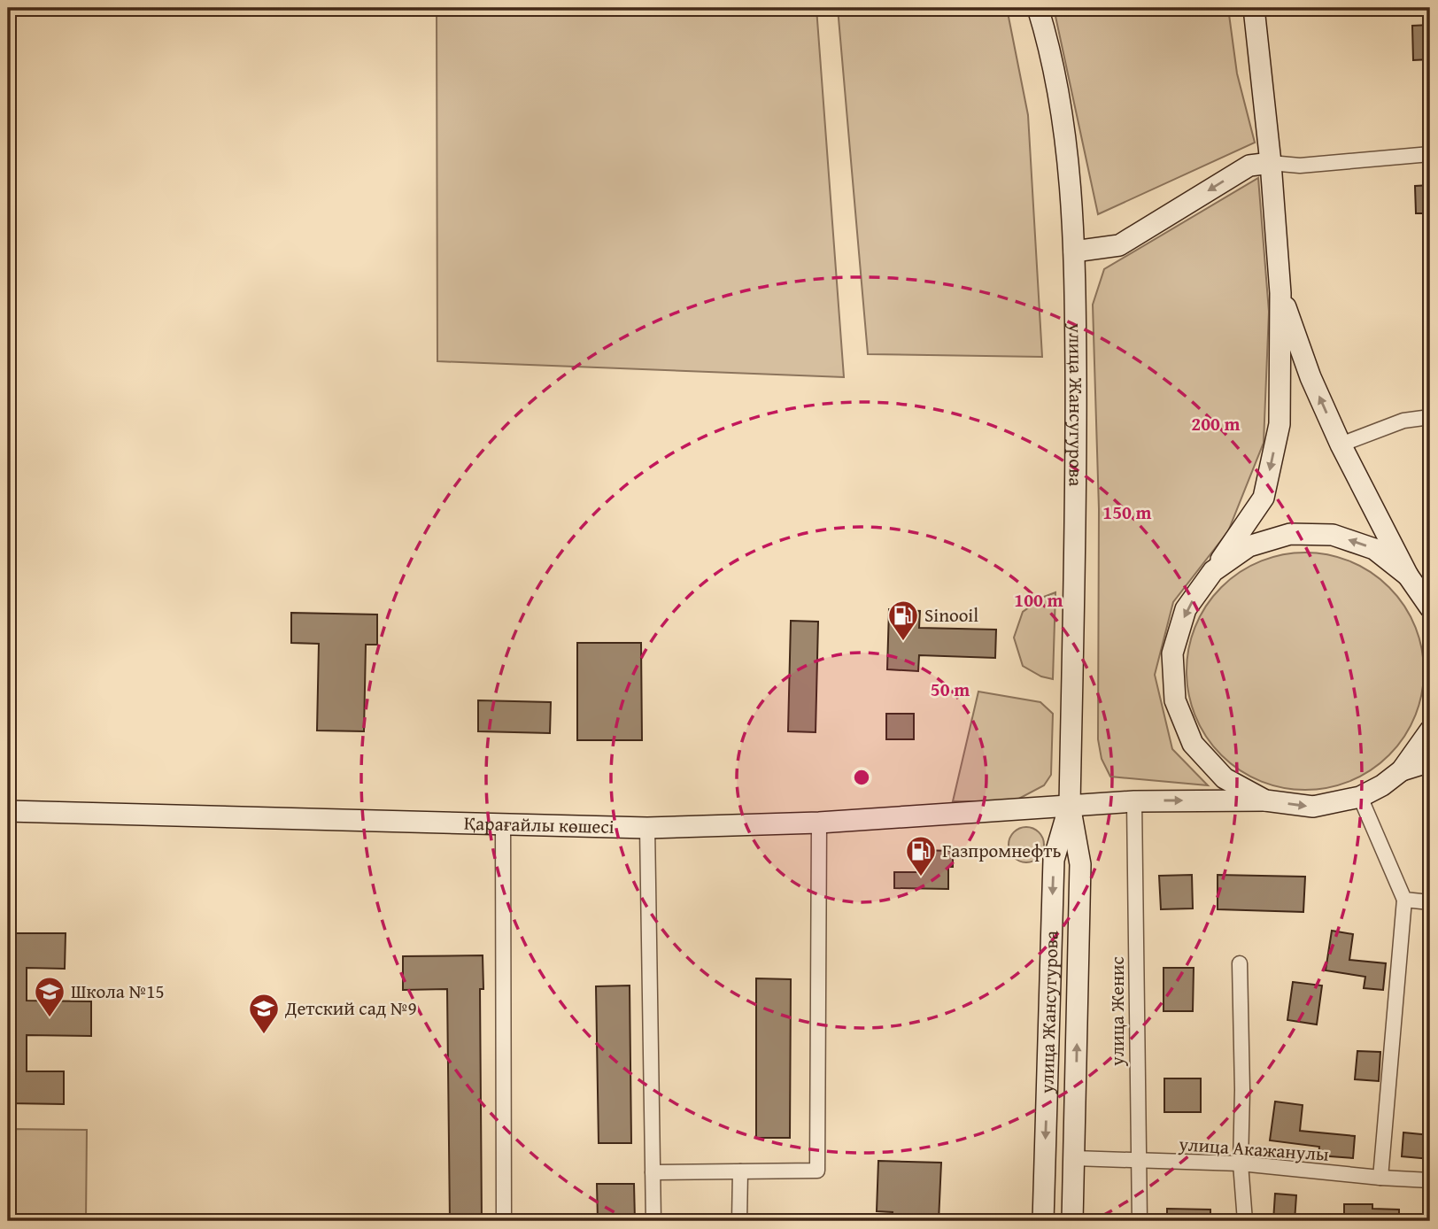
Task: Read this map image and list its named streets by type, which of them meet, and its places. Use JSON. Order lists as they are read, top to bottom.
{
  "streets": {
    "main road": ["улица Жансугурова", "Қарағайлы көшесі"],
    "street": ["улица Женис", "улица Акажанулы"]
  },
  "crossings": [
    ["улица Жансугурова", "Қарағайлы көшесі"],
    ["улица Жансугурова", "улица Акажанулы"],
    ["Қарағайлы көшесі", "улица Женис"],
    ["улица Женис", "улица Акажанулы"]
  ],
  "places": {
    "fuel station": ["Sinooil", "Газпромнефть"],
    "school or university": ["Школа №15", "Детский сад №9"]
  },
  "rings": [
    "200 m",
    "150 m",
    "100 m",
    "50 m"
  ]
}
